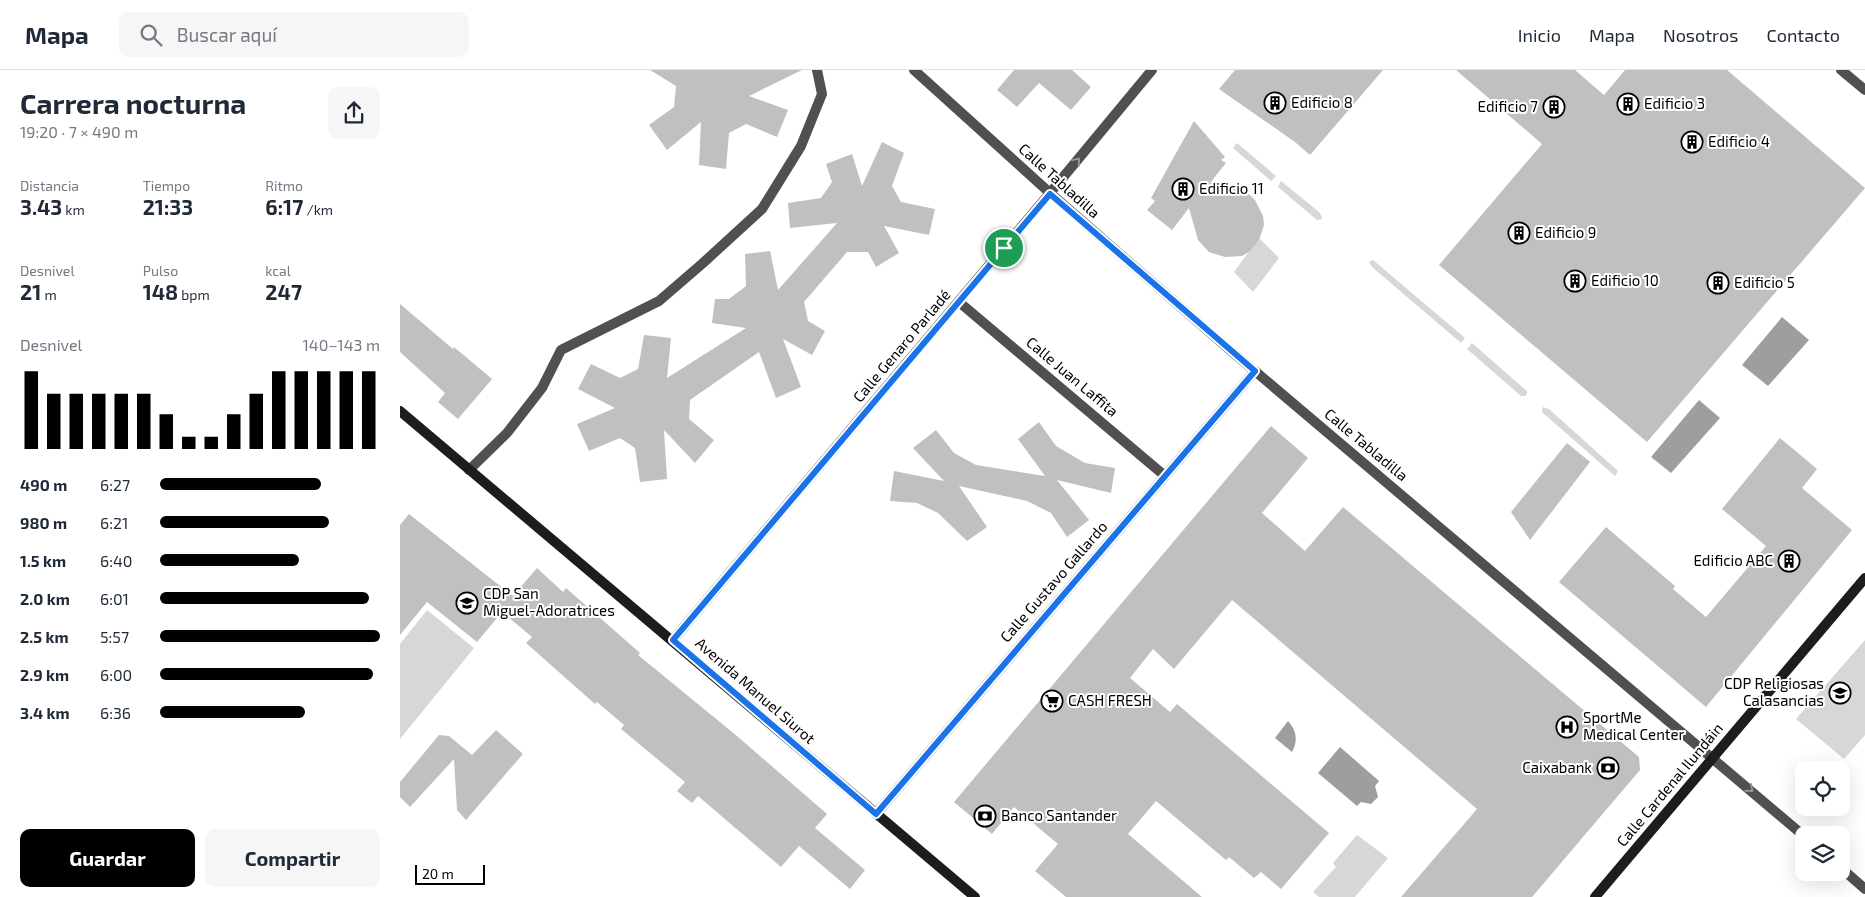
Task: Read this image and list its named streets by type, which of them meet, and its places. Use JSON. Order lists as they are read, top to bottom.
{
  "streets": {
    "main road": ["Avenida Manuel Siurot", "Calle Cardenal Ilundáin"],
    "street": [
      "Calle Tabladilla",
      "Calle Genaro Parladé",
      "Calle Juan Laffita",
      "Calle Gustavo Gallardo"
    ]
  },
  "crossings": [
    ["Calle Tabladilla", "Calle Genaro Parladé"],
    ["Calle Tabladilla", "Calle Gustavo Gallardo"],
    ["Calle Tabladilla", "Calle Cardenal Ilundáin"],
    ["Calle Genaro Parladé", "Calle Juan Laffita"],
    ["Calle Genaro Parladé", "Avenida Manuel Siurot"],
    ["Calle Juan Laffita", "Calle Gustavo Gallardo"],
    ["Calle Gustavo Gallardo", "Avenida Manuel Siurot"]
  ],
  "places": {
    "building": [
      "Edificio 8",
      "Edificio 3",
      "Edificio 7",
      "Edificio 4",
      "Edificio 11",
      "Edificio 9",
      "Edificio 10",
      "Edificio 5",
      "Edificio ABC"
    ],
    "school or university": ["CDP San Miguel-Adoratrices", "CDP Religiosas Calasancias"],
    "supermarket": ["CASH FRESH"],
    "hospital": ["SportMe Medical Center"],
    "bank": ["Caixabank", "Banco Santander"]
  },
  "scale_bar": "20 m",
  "page": {
    "header": "Mapa",
    "search": "Buscar aquí",
    "nav": [
      "Inicio",
      "Mapa",
      "Nosotros",
      "Contacto"
    ],
    "heading": ["Carrera nocturna", "19:20 · 7 × 490 m"],
    "stats": [
      ["Distancia", "3.43 km"],
      ["Tiempo", "21:33"],
      ["Ritmo", "6:17 /km"],
      ["Desnivel", "21 m"],
      ["Pulso", "148 bpm"],
      ["kcal", "247"]
    ],
    "chart": ["Desnivel", "140–143 m"],
    "list": [
      {
        "name": "490 m",
        "note": "6:27"
      },
      {
        "name": "980 m",
        "note": "6:21"
      },
      {
        "name": "1.5 km",
        "note": "6:40"
      },
      {
        "name": "2.0 km",
        "note": "6:01"
      },
      {
        "name": "2.5 km",
        "note": "5:57"
      },
      {
        "name": "2.9 km",
        "note": "6:00"
      },
      {
        "name": "3.4 km",
        "note": "6:36"
      }
    ],
    "buttons": ["Guardar", "Compartir"],
    "scale": "20 m"
  }
}
